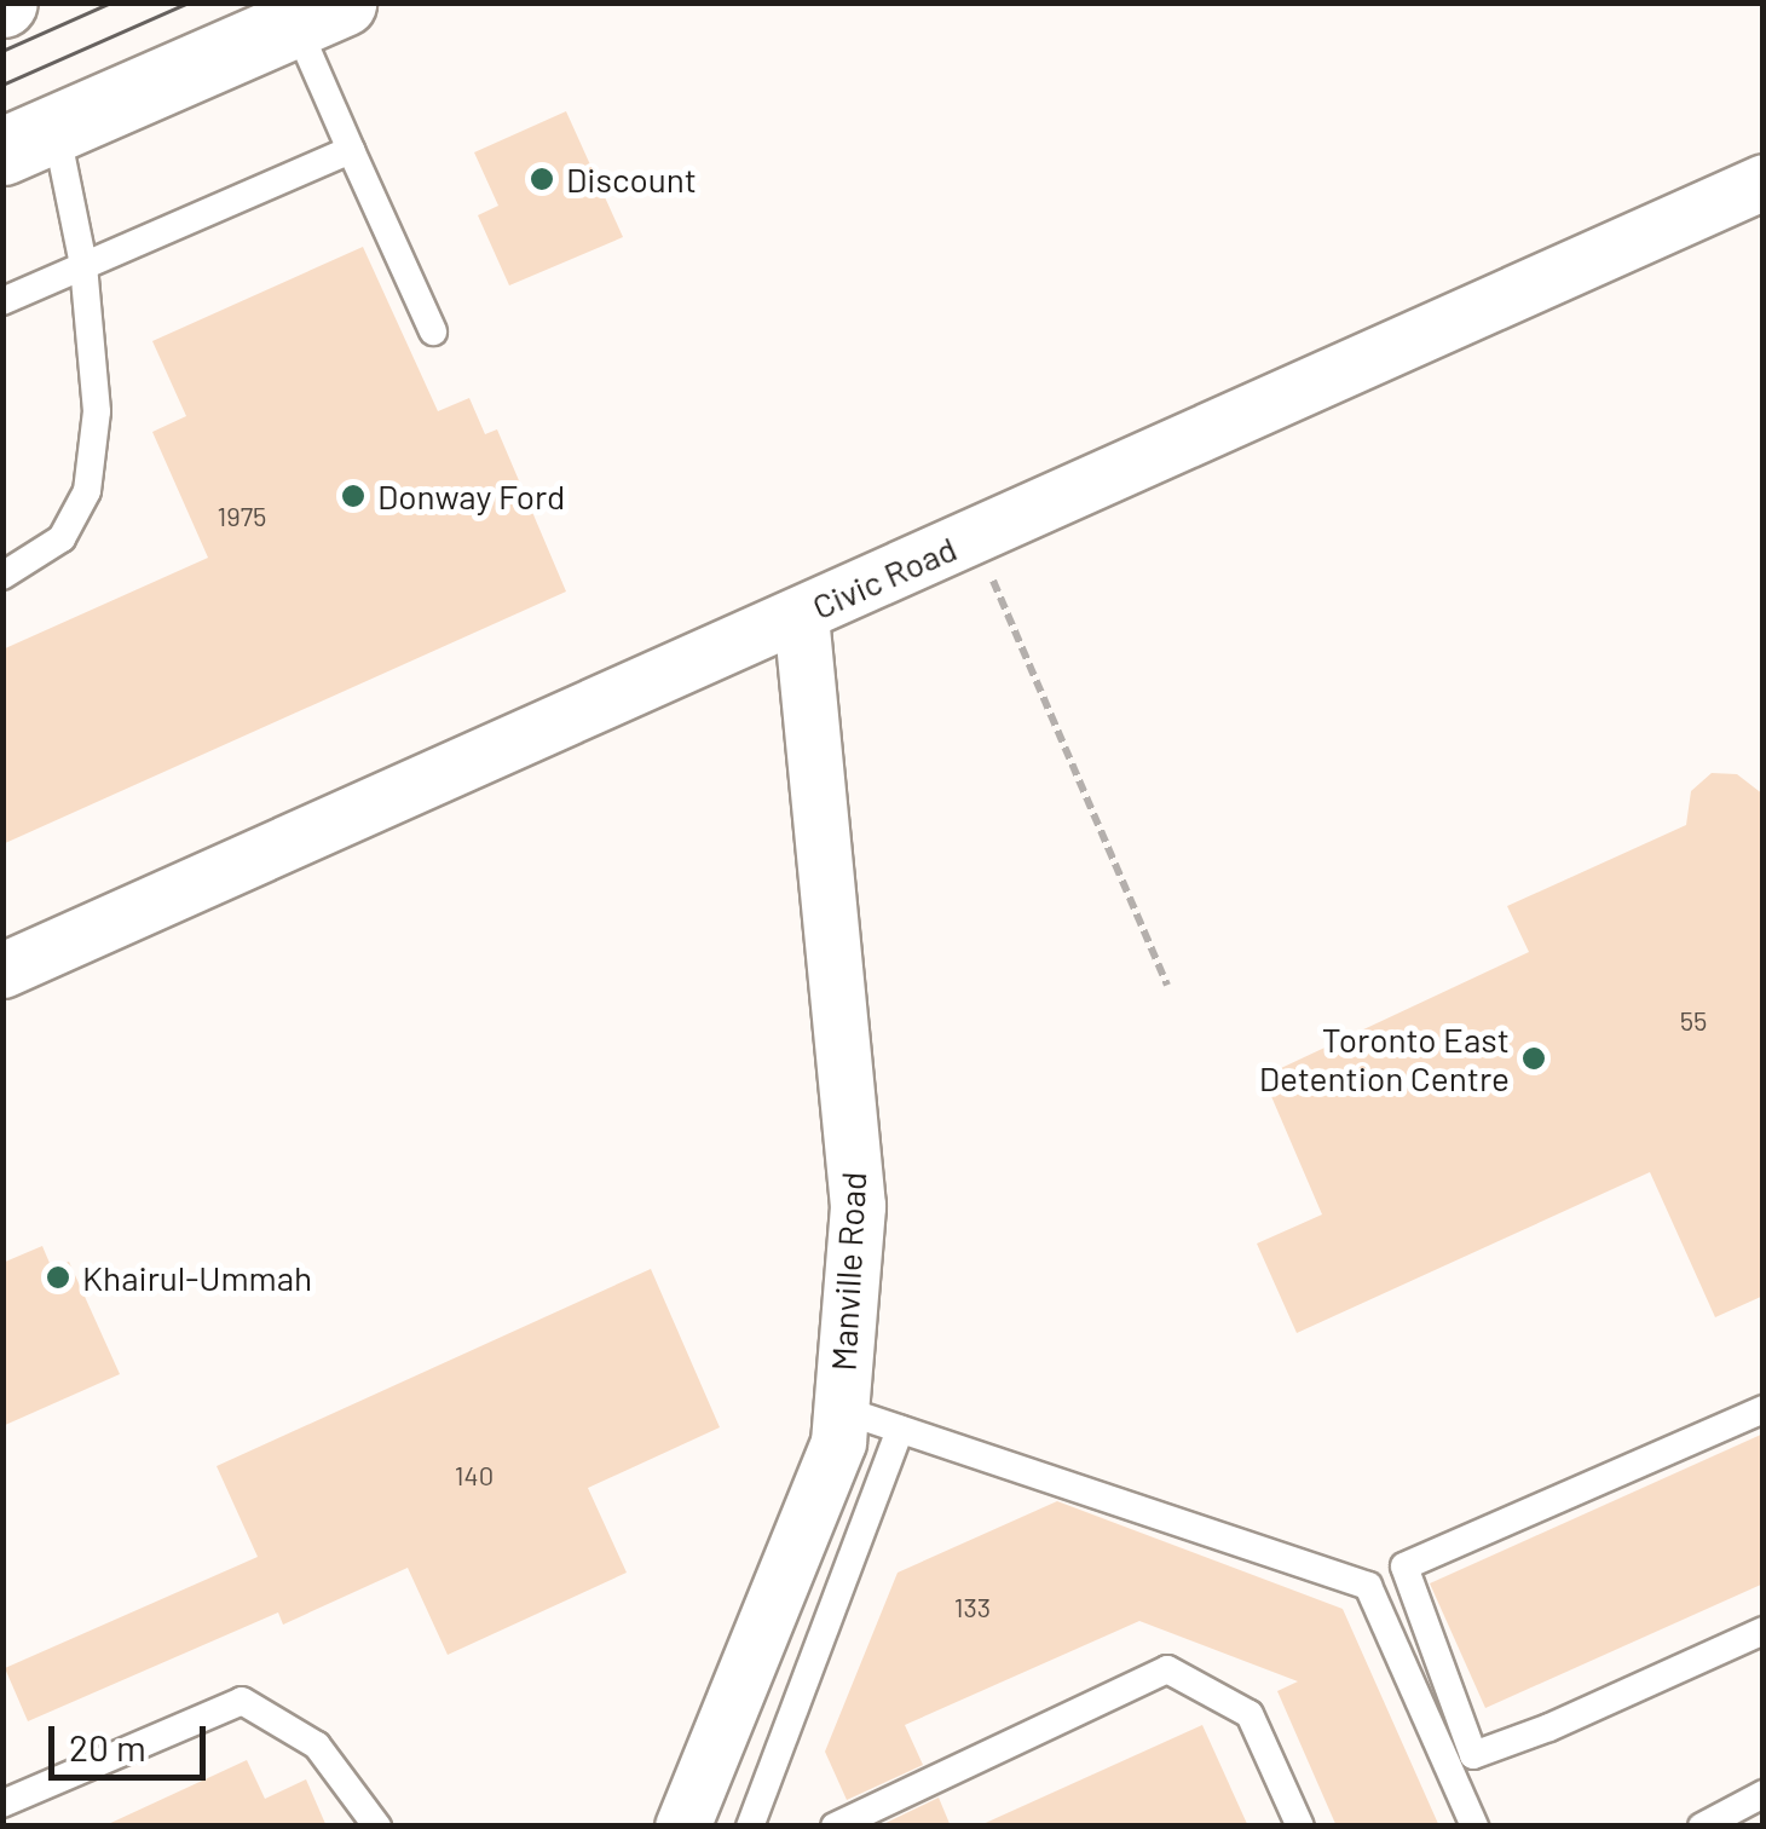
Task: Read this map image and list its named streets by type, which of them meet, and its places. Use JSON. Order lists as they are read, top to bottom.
{
  "streets": {
    "street": ["Civic Road", "Manville Road"]
  },
  "crossings": [
    ["Civic Road", "Manville Road"]
  ],
  "places": [
    "Discount",
    "Donway Ford",
    "Toronto East Detention Centre",
    "Khairul-Ummah"
  ],
  "house_numbers": [
    "1975",
    "55",
    "140",
    "133"
  ],
  "scale_bar": "20 m"
}
